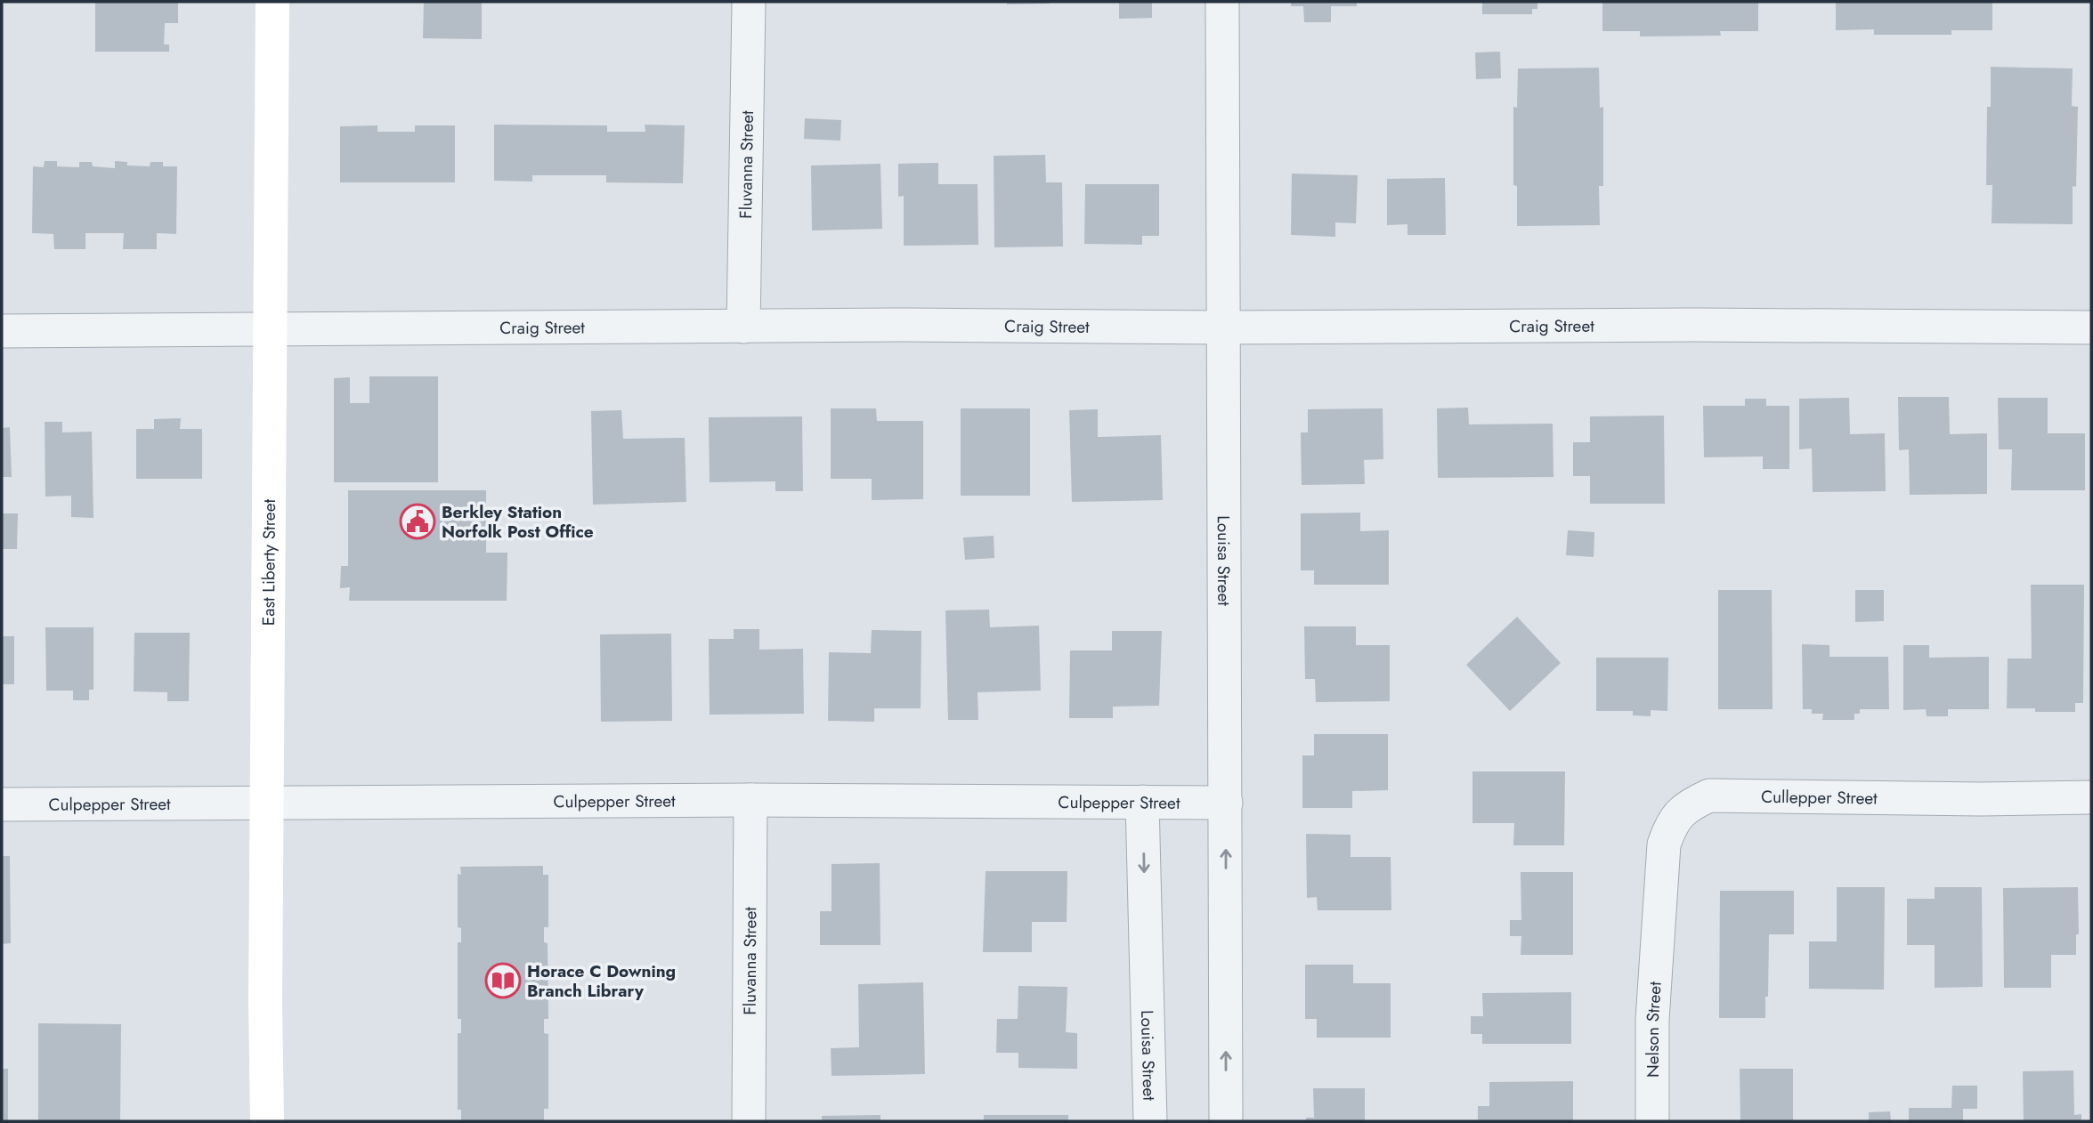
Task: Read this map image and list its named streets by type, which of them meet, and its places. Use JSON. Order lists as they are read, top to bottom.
{
  "streets": {
    "main road": ["East Liberty Street"],
    "street": [
      "Fluvanna Street",
      "Craig Street",
      "Louisa Street",
      "Cullepper Street",
      "Culpepper Street",
      "Nelson Street"
    ]
  },
  "crossings": [
    ["Fluvanna Street", "Craig Street"],
    ["Fluvanna Street", "Culpepper Street"],
    ["Craig Street", "East Liberty Street"],
    ["Craig Street", "Louisa Street"],
    ["East Liberty Street", "Culpepper Street"],
    ["Louisa Street", "Culpepper Street"],
    ["Cullepper Street", "Nelson Street"]
  ],
  "places": {
    "public building": ["Berkley Station Norfolk Post Office"],
    "library": ["Horace C Downing Branch Library"]
  }
}
